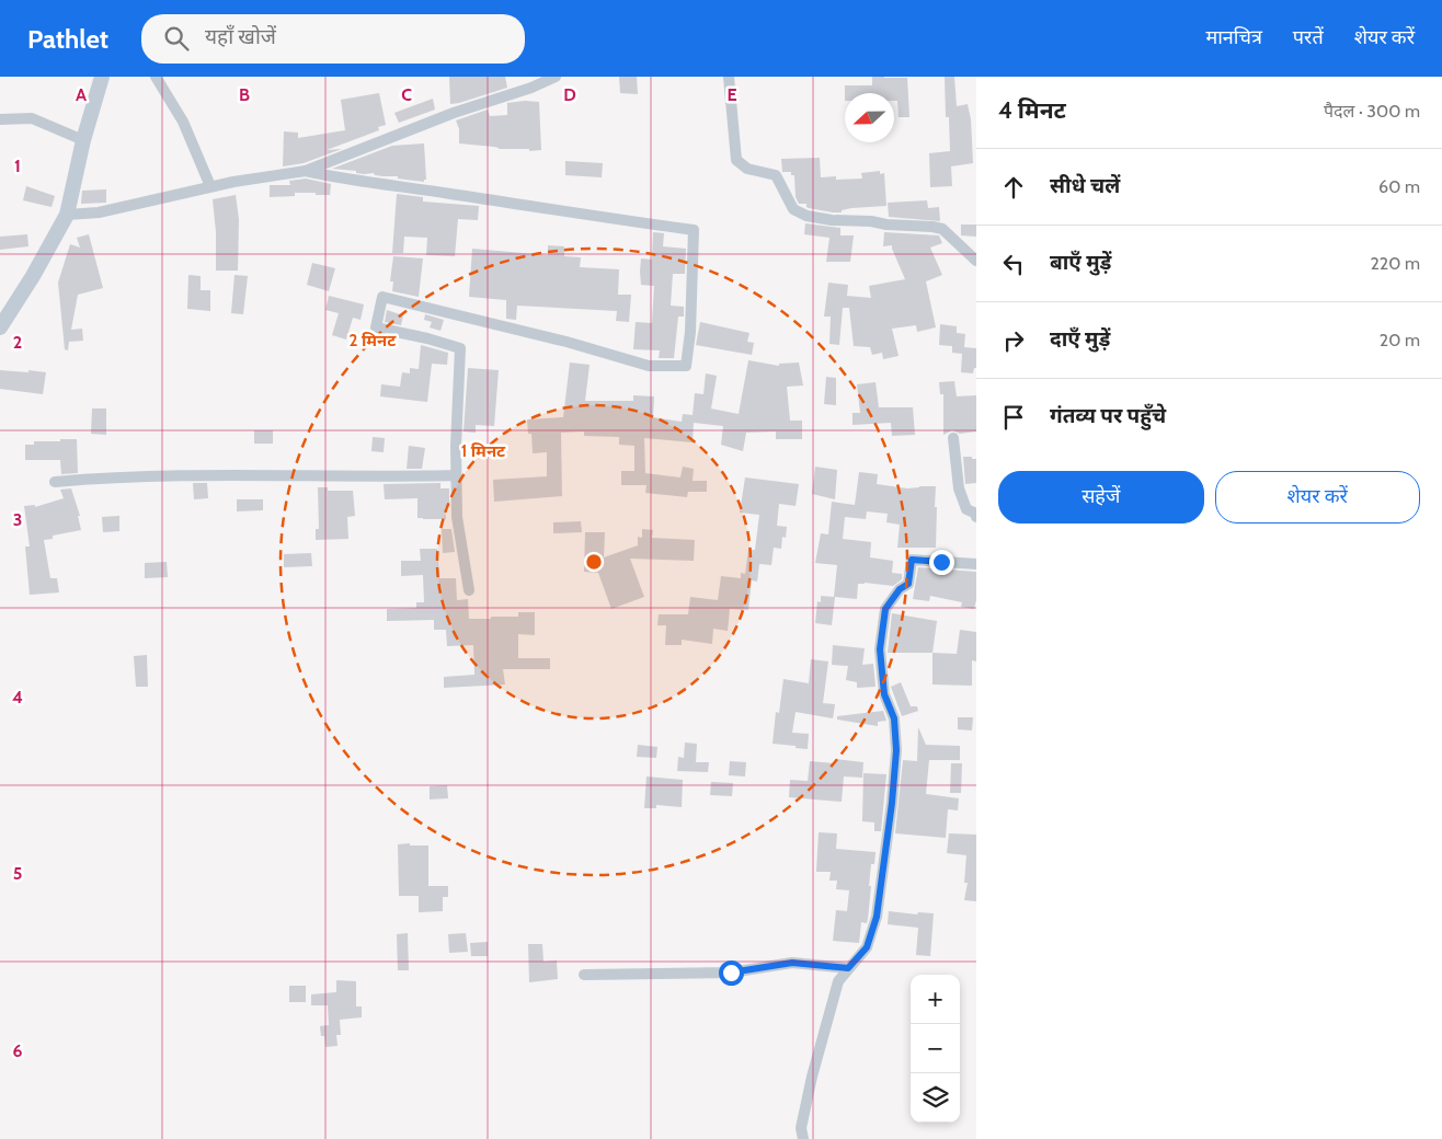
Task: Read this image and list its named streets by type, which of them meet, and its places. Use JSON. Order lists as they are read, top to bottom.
{
  "north": "left",
  "page": {
    "header": "Pathlet",
    "search": "यहाँ खोजें",
    "nav": ["मानचित्र", "परतें", "शेयर करें"],
    "heading": ["4 मिनट", "पैदल · 300 m"],
    "list": [
      ["सीधे चलें", "60 m"],
      ["बाएँ मुड़ें", "220 m"],
      ["दाएँ मुड़ें", "20 m"],
      "गंतव्य पर पहुँचे"
    ],
    "buttons": ["सहेजें", "शेयर करें"],
    "map_buttons": ["+", "−"]
  },
  "grid": {
    "columns": [
      "A",
      "B",
      "C",
      "D",
      "E"
    ],
    "rows": [
      "1",
      "2",
      "3",
      "4",
      "5",
      "6"
    ]
  },
  "rings": ["2 मिनट", "1 मिनट"]
}
